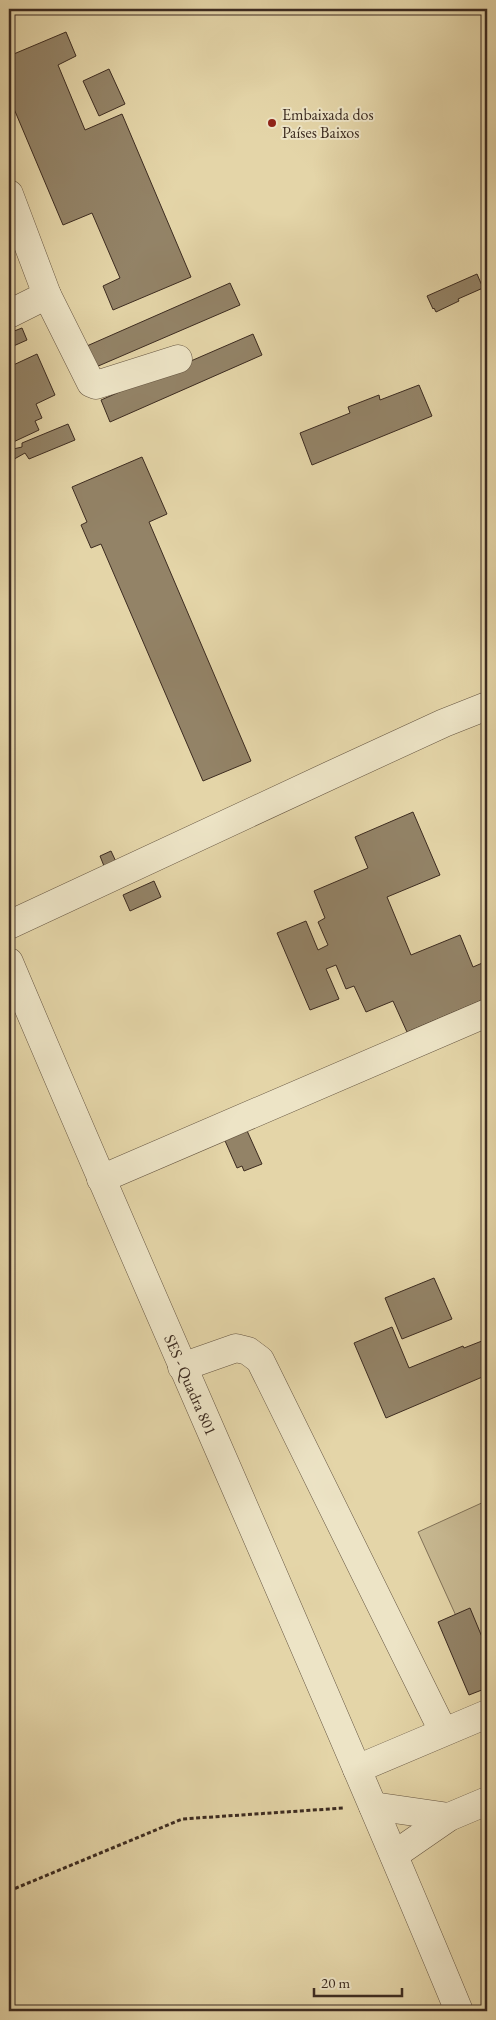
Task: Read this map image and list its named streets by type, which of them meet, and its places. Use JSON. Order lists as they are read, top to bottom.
{
  "streets": {
    "street": ["SES - Quadra 801"]
  },
  "places": ["Embaixada dos Países Baixos"],
  "scale_bar": "20 m"
}
